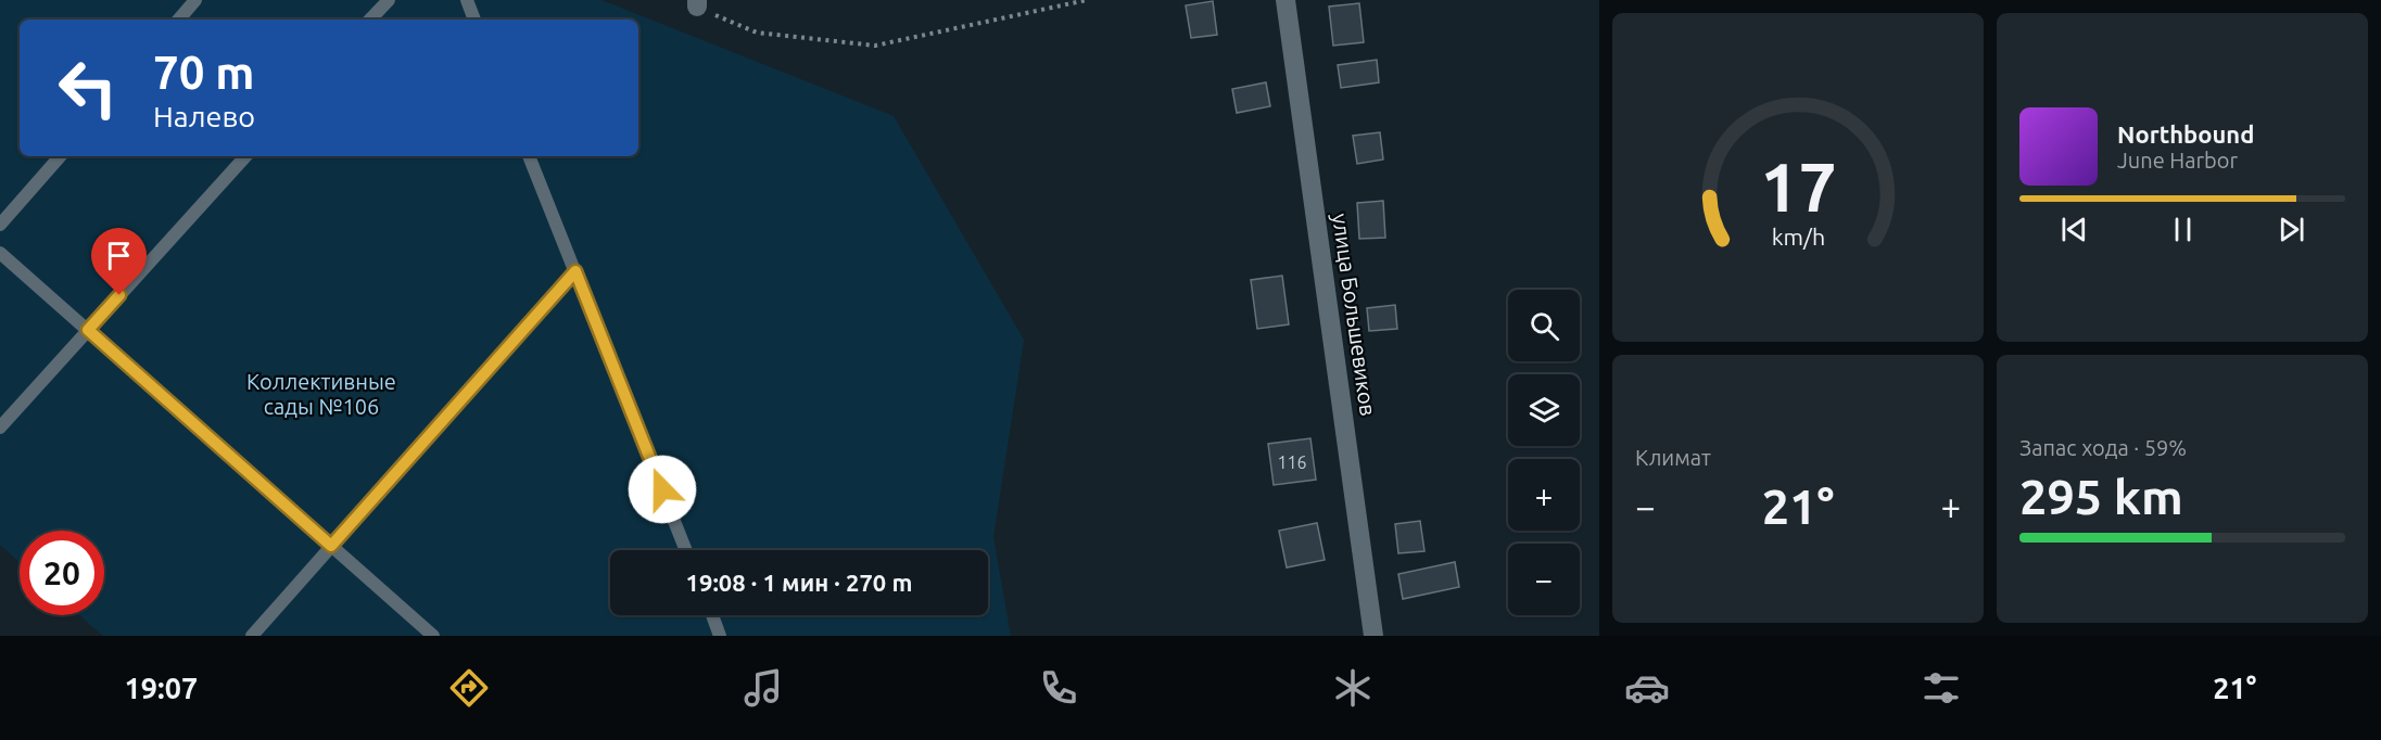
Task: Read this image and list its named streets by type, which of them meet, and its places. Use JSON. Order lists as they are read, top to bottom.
{
  "streets": {
    "street": ["улица Большевиков"]
  },
  "parks": ["Коллективные сады №106"],
  "house_numbers": ["116"],
  "page": {
    "turn": ["70 m", "Налево"],
    "song": ["Northbound", "June Harbor"],
    "map_buttons": ["+", "−"],
    "tile": [
      "Климат",
      ["Запас хода · 59%", "295 km"]
    ],
    "heat": ["−", "21°", "+"],
    "limit": "20",
    "trip": "19:08 · 1 мин · 270 m",
    "tabs": ["19:07", "21°"],
    "gauge": ["17", "km/h"]
  }
}
